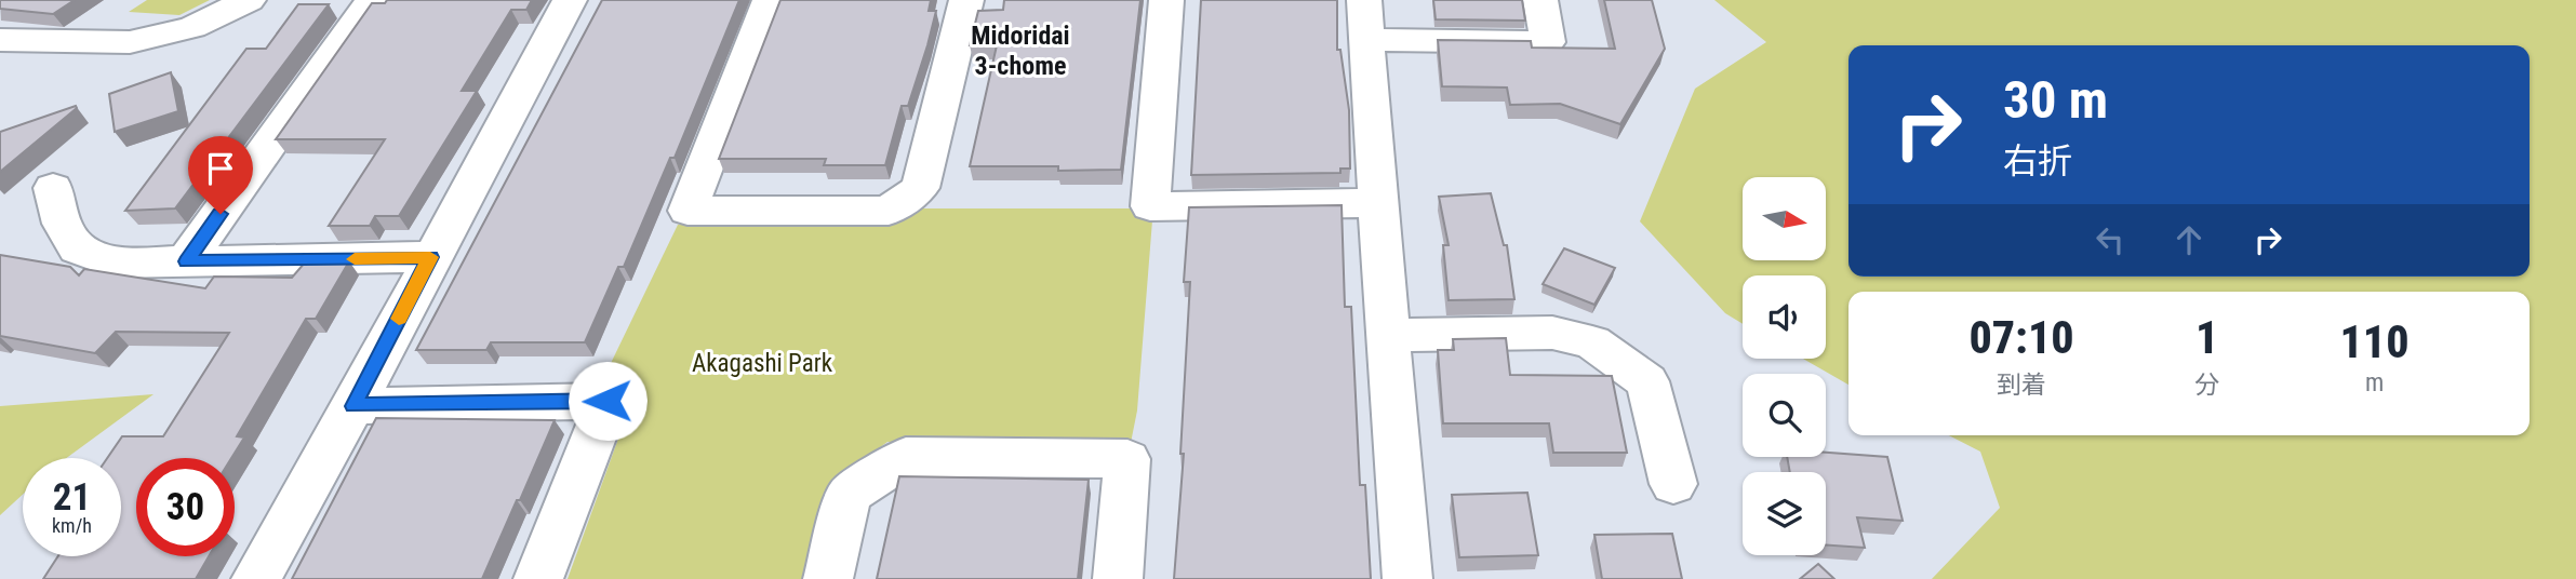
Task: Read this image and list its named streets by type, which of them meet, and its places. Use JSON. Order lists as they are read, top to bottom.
{
  "districts": ["Midoridai 3-chome"],
  "parks": ["Akagashi Park"],
  "north": "right",
  "page": {
    "turn": ["30 m", "右折"],
    "eta": [
      "07:10",
      "到着",
      "1",
      "分",
      "110",
      "m"
    ],
    "speed": "21 km/h",
    "limit": "30"
  }
}
